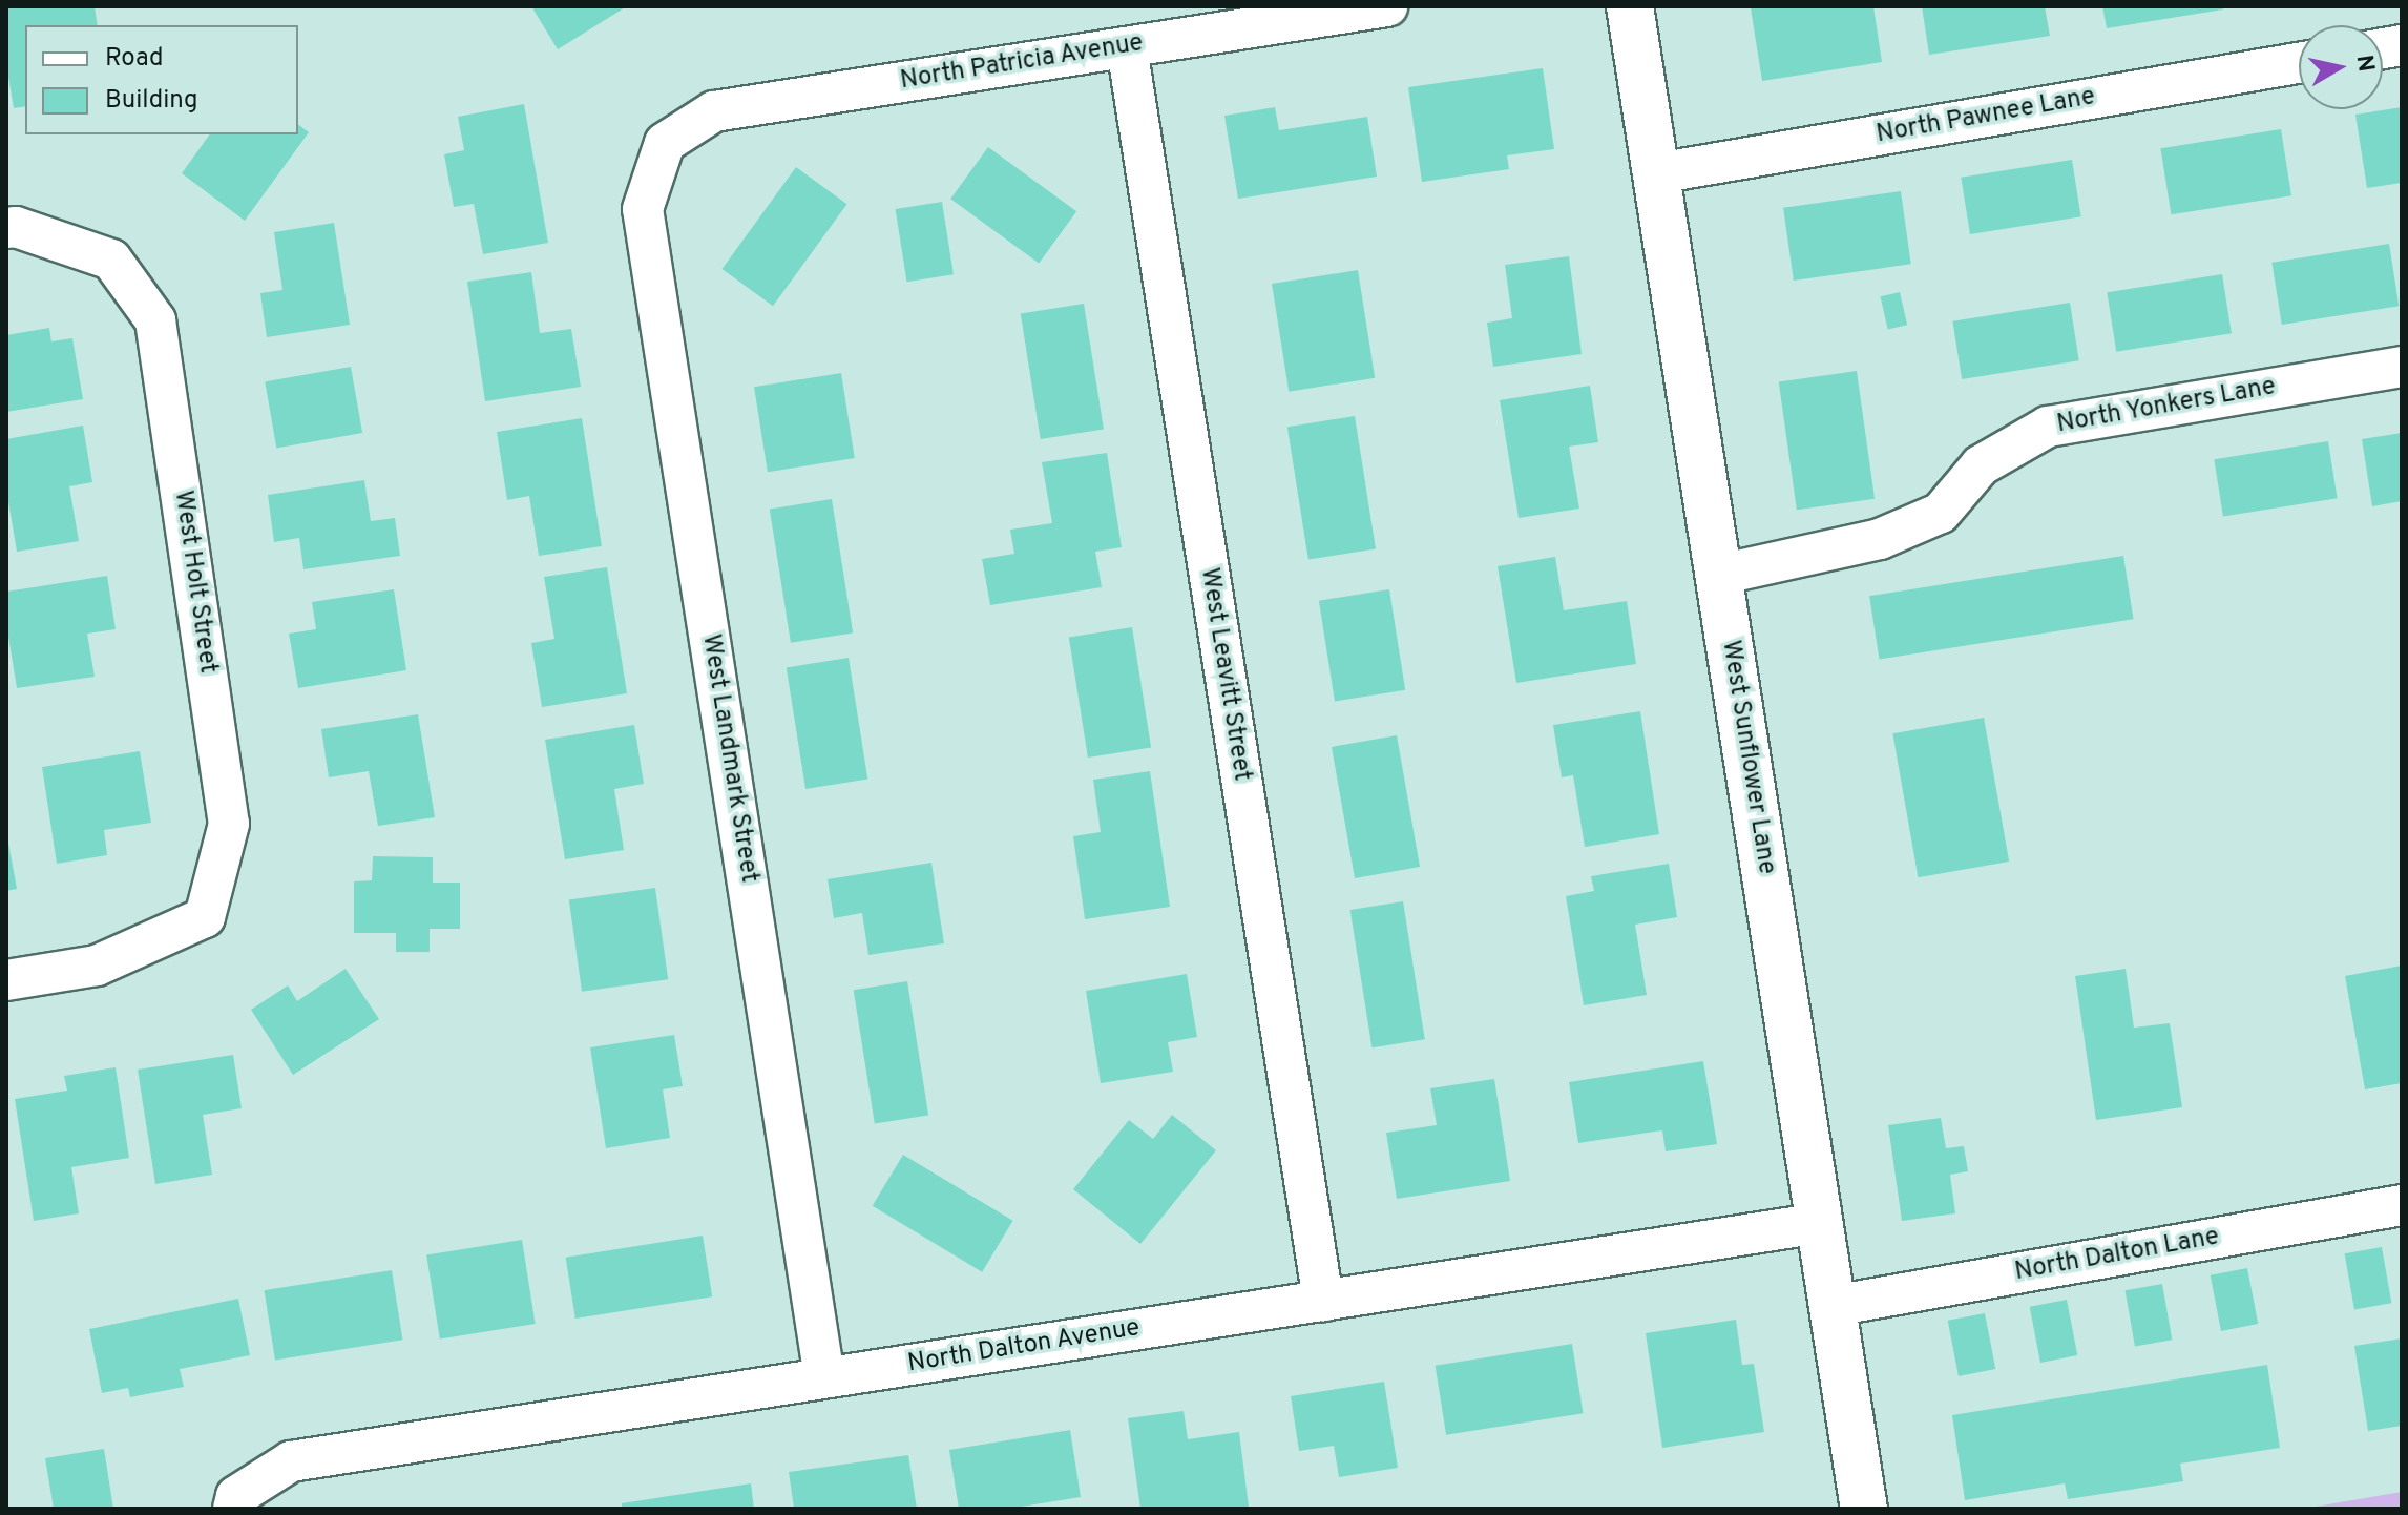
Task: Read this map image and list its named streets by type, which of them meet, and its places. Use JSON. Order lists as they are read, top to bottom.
{
  "streets": {
    "street": [
      "North Patricia Avenue",
      "North Pawnee Lane",
      "North Yonkers Lane",
      "West Holt Street",
      "West Leavitt Street",
      "West Sunflower Lane",
      "West Landmark Street",
      "North Dalton Lane",
      "North Dalton Avenue"
    ]
  },
  "crossings": [
    ["North Patricia Avenue", "West Leavitt Street"],
    ["North Patricia Avenue", "West Landmark Street"],
    ["North Pawnee Lane", "West Sunflower Lane"],
    ["North Yonkers Lane", "West Sunflower Lane"],
    ["West Leavitt Street", "North Dalton Avenue"],
    ["West Sunflower Lane", "North Dalton Lane"],
    ["West Sunflower Lane", "North Dalton Avenue"],
    ["West Landmark Street", "North Dalton Avenue"]
  ],
  "legend": ["Road", "Building"],
  "north": "right"
}
